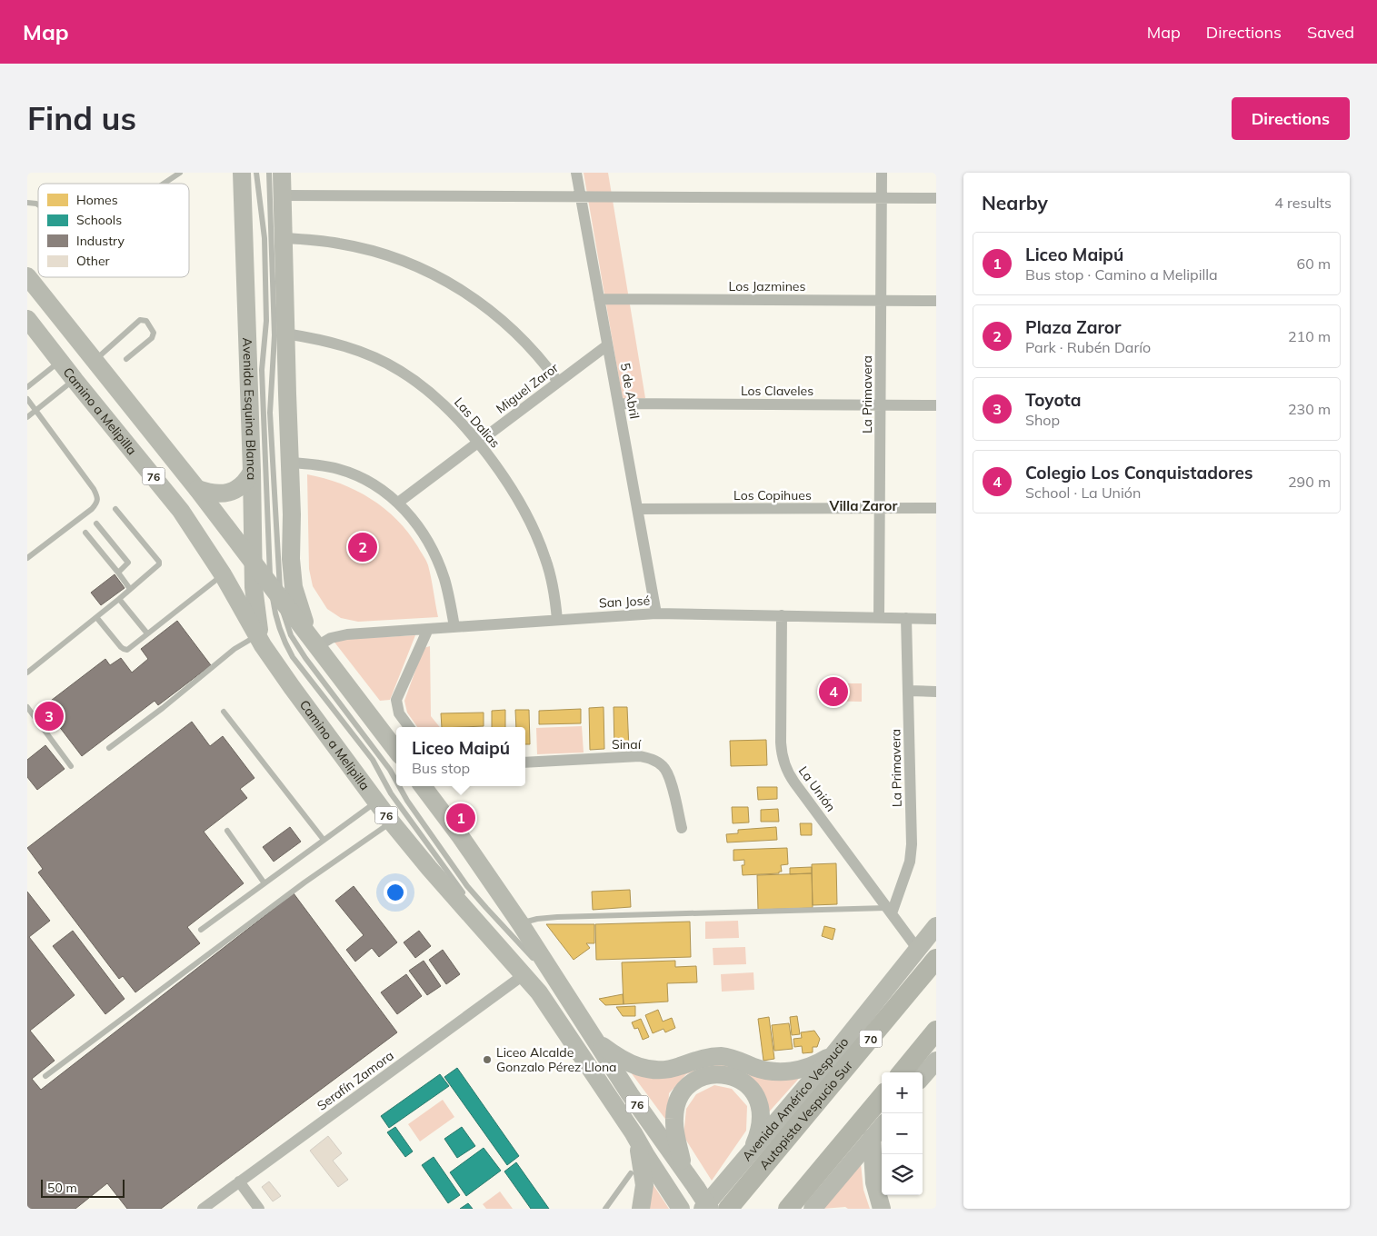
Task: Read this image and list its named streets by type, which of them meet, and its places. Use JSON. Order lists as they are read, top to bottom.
{
  "streets": {
    "highway": ["70", "Autopista Vespucio Sur"],
    "main road": [
      "Avenida Esquina Blanca",
      "Camino a Melipilla",
      "76",
      "Avenida Américo Vespucio"
    ],
    "street": [
      "Los Jazmines",
      "Miguel Zaror",
      "5 de Abril",
      "Los Claveles",
      "La Primavera",
      "Las Dalias",
      "Los Copihues",
      "San José",
      "Sinaí",
      "La Unión",
      "Serafín Zamora"
    ]
  },
  "crossings": [
    ["Los Jazmines", "5 de Abril"],
    ["Los Jazmines", "La Primavera"],
    ["Miguel Zaror", "5 de Abril"],
    ["Miguel Zaror", "Las Dalias"],
    ["5 de Abril", "Los Claveles"],
    ["5 de Abril", "Los Copihues"],
    ["5 de Abril", "San José"],
    ["Los Claveles", "La Primavera"],
    ["La Primavera", "Los Copihues"],
    ["La Primavera", "San José"],
    ["La Primavera", "La Unión"],
    ["Avenida Esquina Blanca", "Camino a Melipilla"],
    ["Avenida Esquina Blanca", "76"],
    ["Camino a Melipilla", "Serafín Zamora"],
    ["Las Dalias", "San José"],
    ["76", "San José"],
    ["San José", "La Unión"],
    ["La Unión", "Avenida Américo Vespucio"]
  ],
  "districts": ["Villa Zaror"],
  "places": ["Liceo Alcalde Gonzalo Pérez Llona"],
  "legend": [
    "Homes",
    "Schools",
    "Industry",
    "Other"
  ],
  "scale_bar": "50 m",
  "page": {
    "header": "Map",
    "nav": ["Map", "Directions", "Saved"],
    "buttons": "Directions",
    "title": "Find us",
    "heading": ["Nearby", "4 results"],
    "list": [
      {
        "mark": "1",
        "name": "Liceo Maipú",
        "note": "Bus stop · Camino a Melipilla",
        "value": "60 m"
      },
      {
        "mark": "2",
        "name": "Plaza Zaror",
        "note": "Park · Rubén Darío",
        "value": "210 m"
      },
      {
        "mark": "3",
        "name": "Toyota",
        "note": "Shop",
        "value": "230 m"
      },
      {
        "mark": "4",
        "name": "Colegio Los Conquistadores",
        "note": "School · La Unión",
        "value": "290 m"
      }
    ],
    "pins": [
      "2",
      "4",
      "3",
      "1"
    ],
    "popup": ["Liceo Maipú", "Bus stop"],
    "map_buttons": ["+", "−"],
    "scale": "50 m"
  }
}
